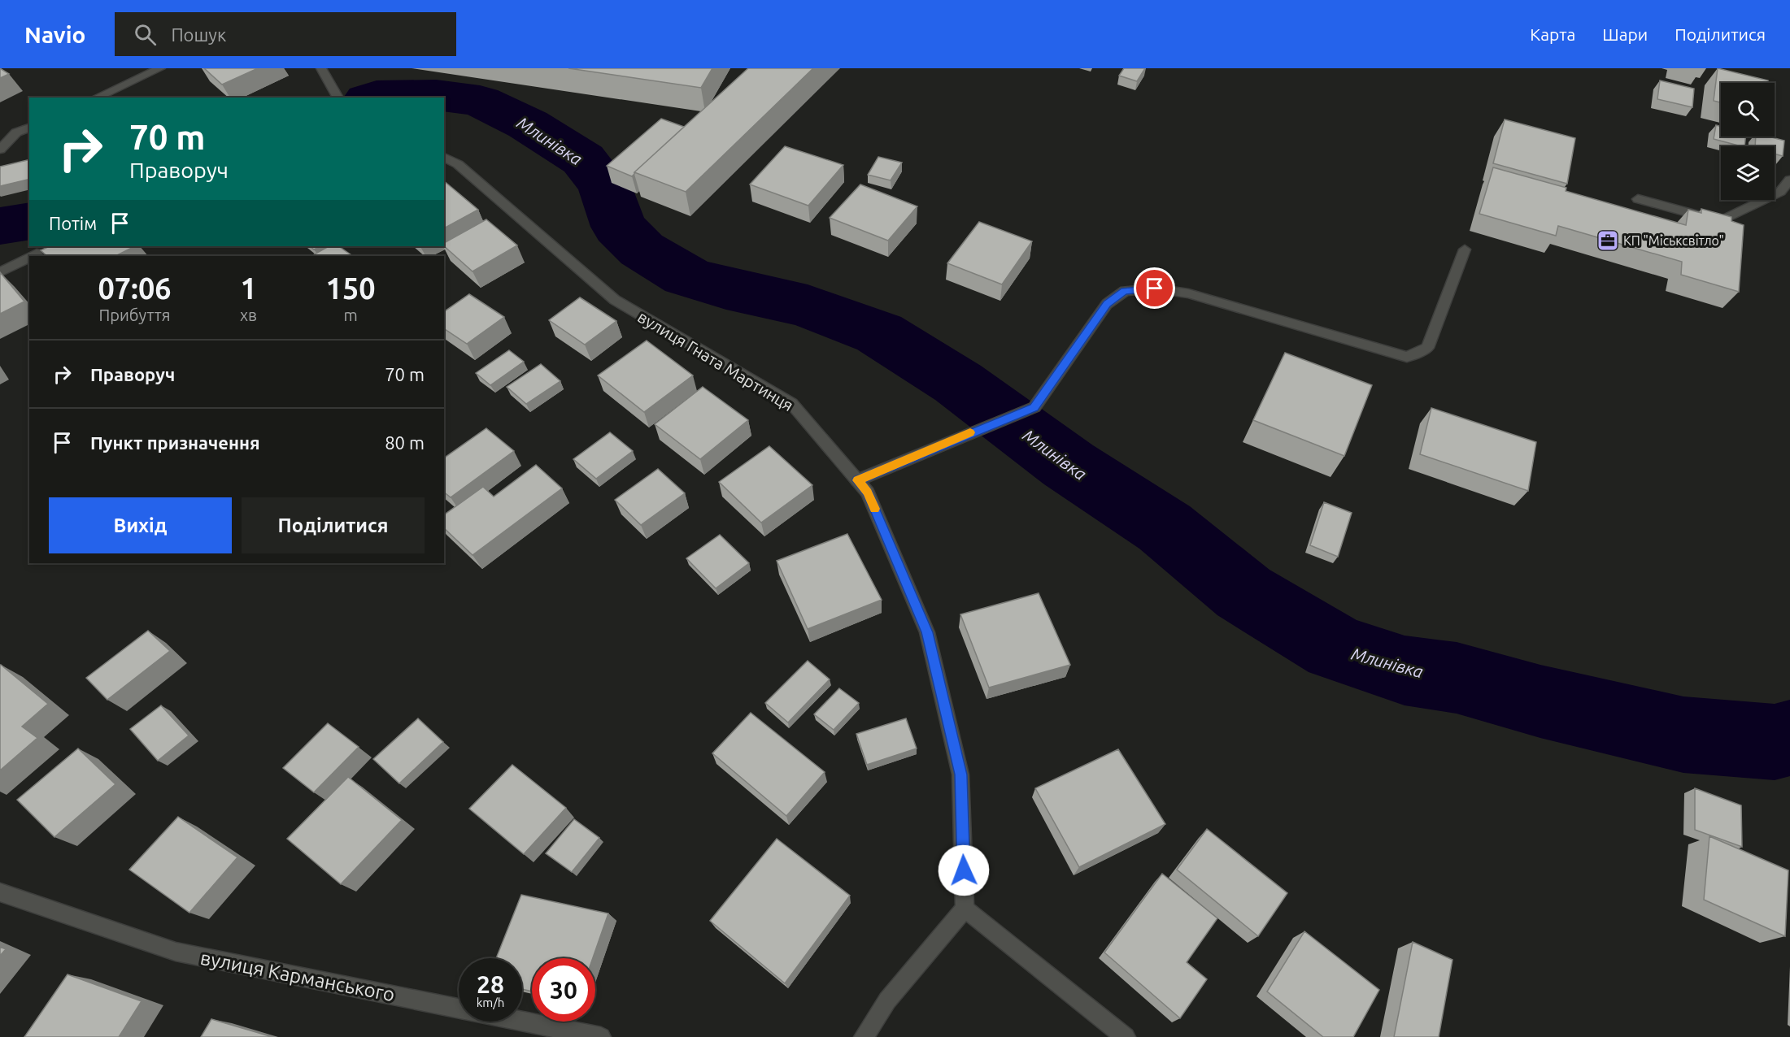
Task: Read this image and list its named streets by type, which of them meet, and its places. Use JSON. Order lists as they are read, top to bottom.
{
  "streets": {
    "street": ["вулиця Гната Мартинця", "вулиця Карманського"]
  },
  "water": ["Млинівка"],
  "places": {
    "office": ["КП \"Міськсвітло\""]
  },
  "page": {
    "header": "Navio",
    "search": "Пошук",
    "nav": ["Карта", "Шари", "Поділитися"],
    "turn": ["70 m", "Праворуч"],
    "then": "Потім",
    "eta": [
      "07:06",
      "Прибуття",
      "1",
      "хв",
      "150",
      "m"
    ],
    "list": [
      {
        "name": "Праворуч",
        "value": "70 m"
      },
      {
        "name": "Пункт призначення",
        "value": "80 m"
      }
    ],
    "buttons": ["Вихід", "Поділитися"],
    "speed": "28 km/h",
    "limit": "30"
  }
}
